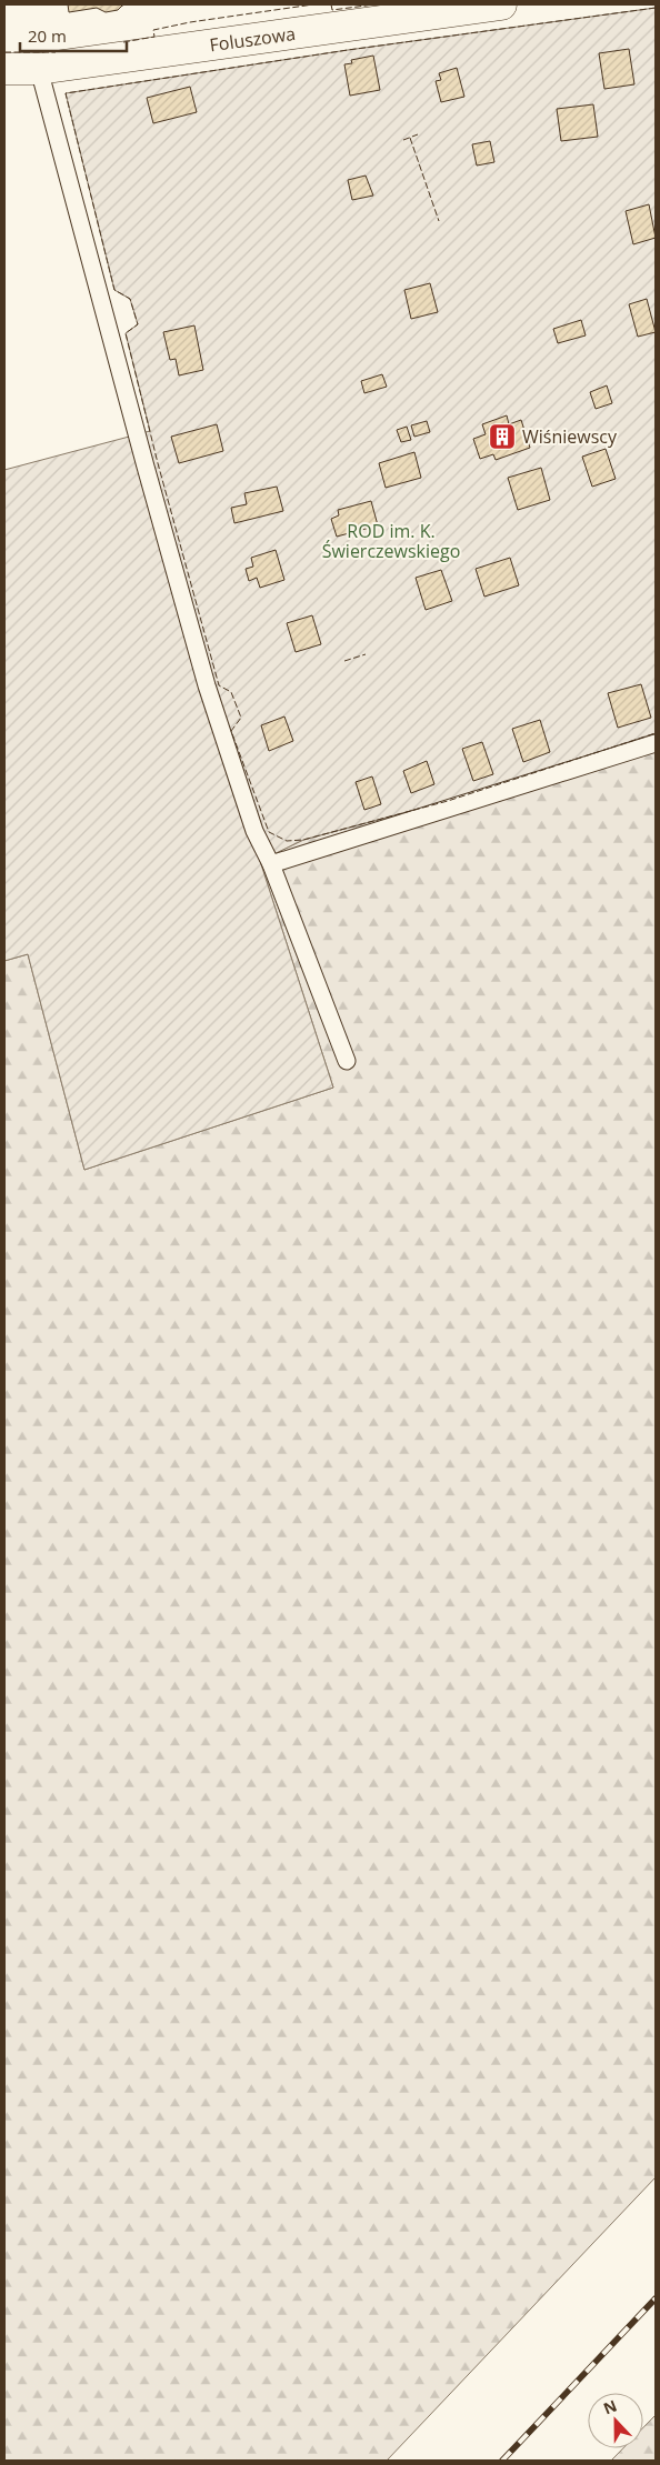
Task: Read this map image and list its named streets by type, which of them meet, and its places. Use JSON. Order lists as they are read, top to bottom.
{
  "streets": {
    "street": ["Foluszowa"]
  },
  "parks": ["ROD im. K. Świerczewskiego"],
  "places": {
    "building": ["Wiśniewscy"]
  },
  "scale_bar": "20 m",
  "north": "top"
}
